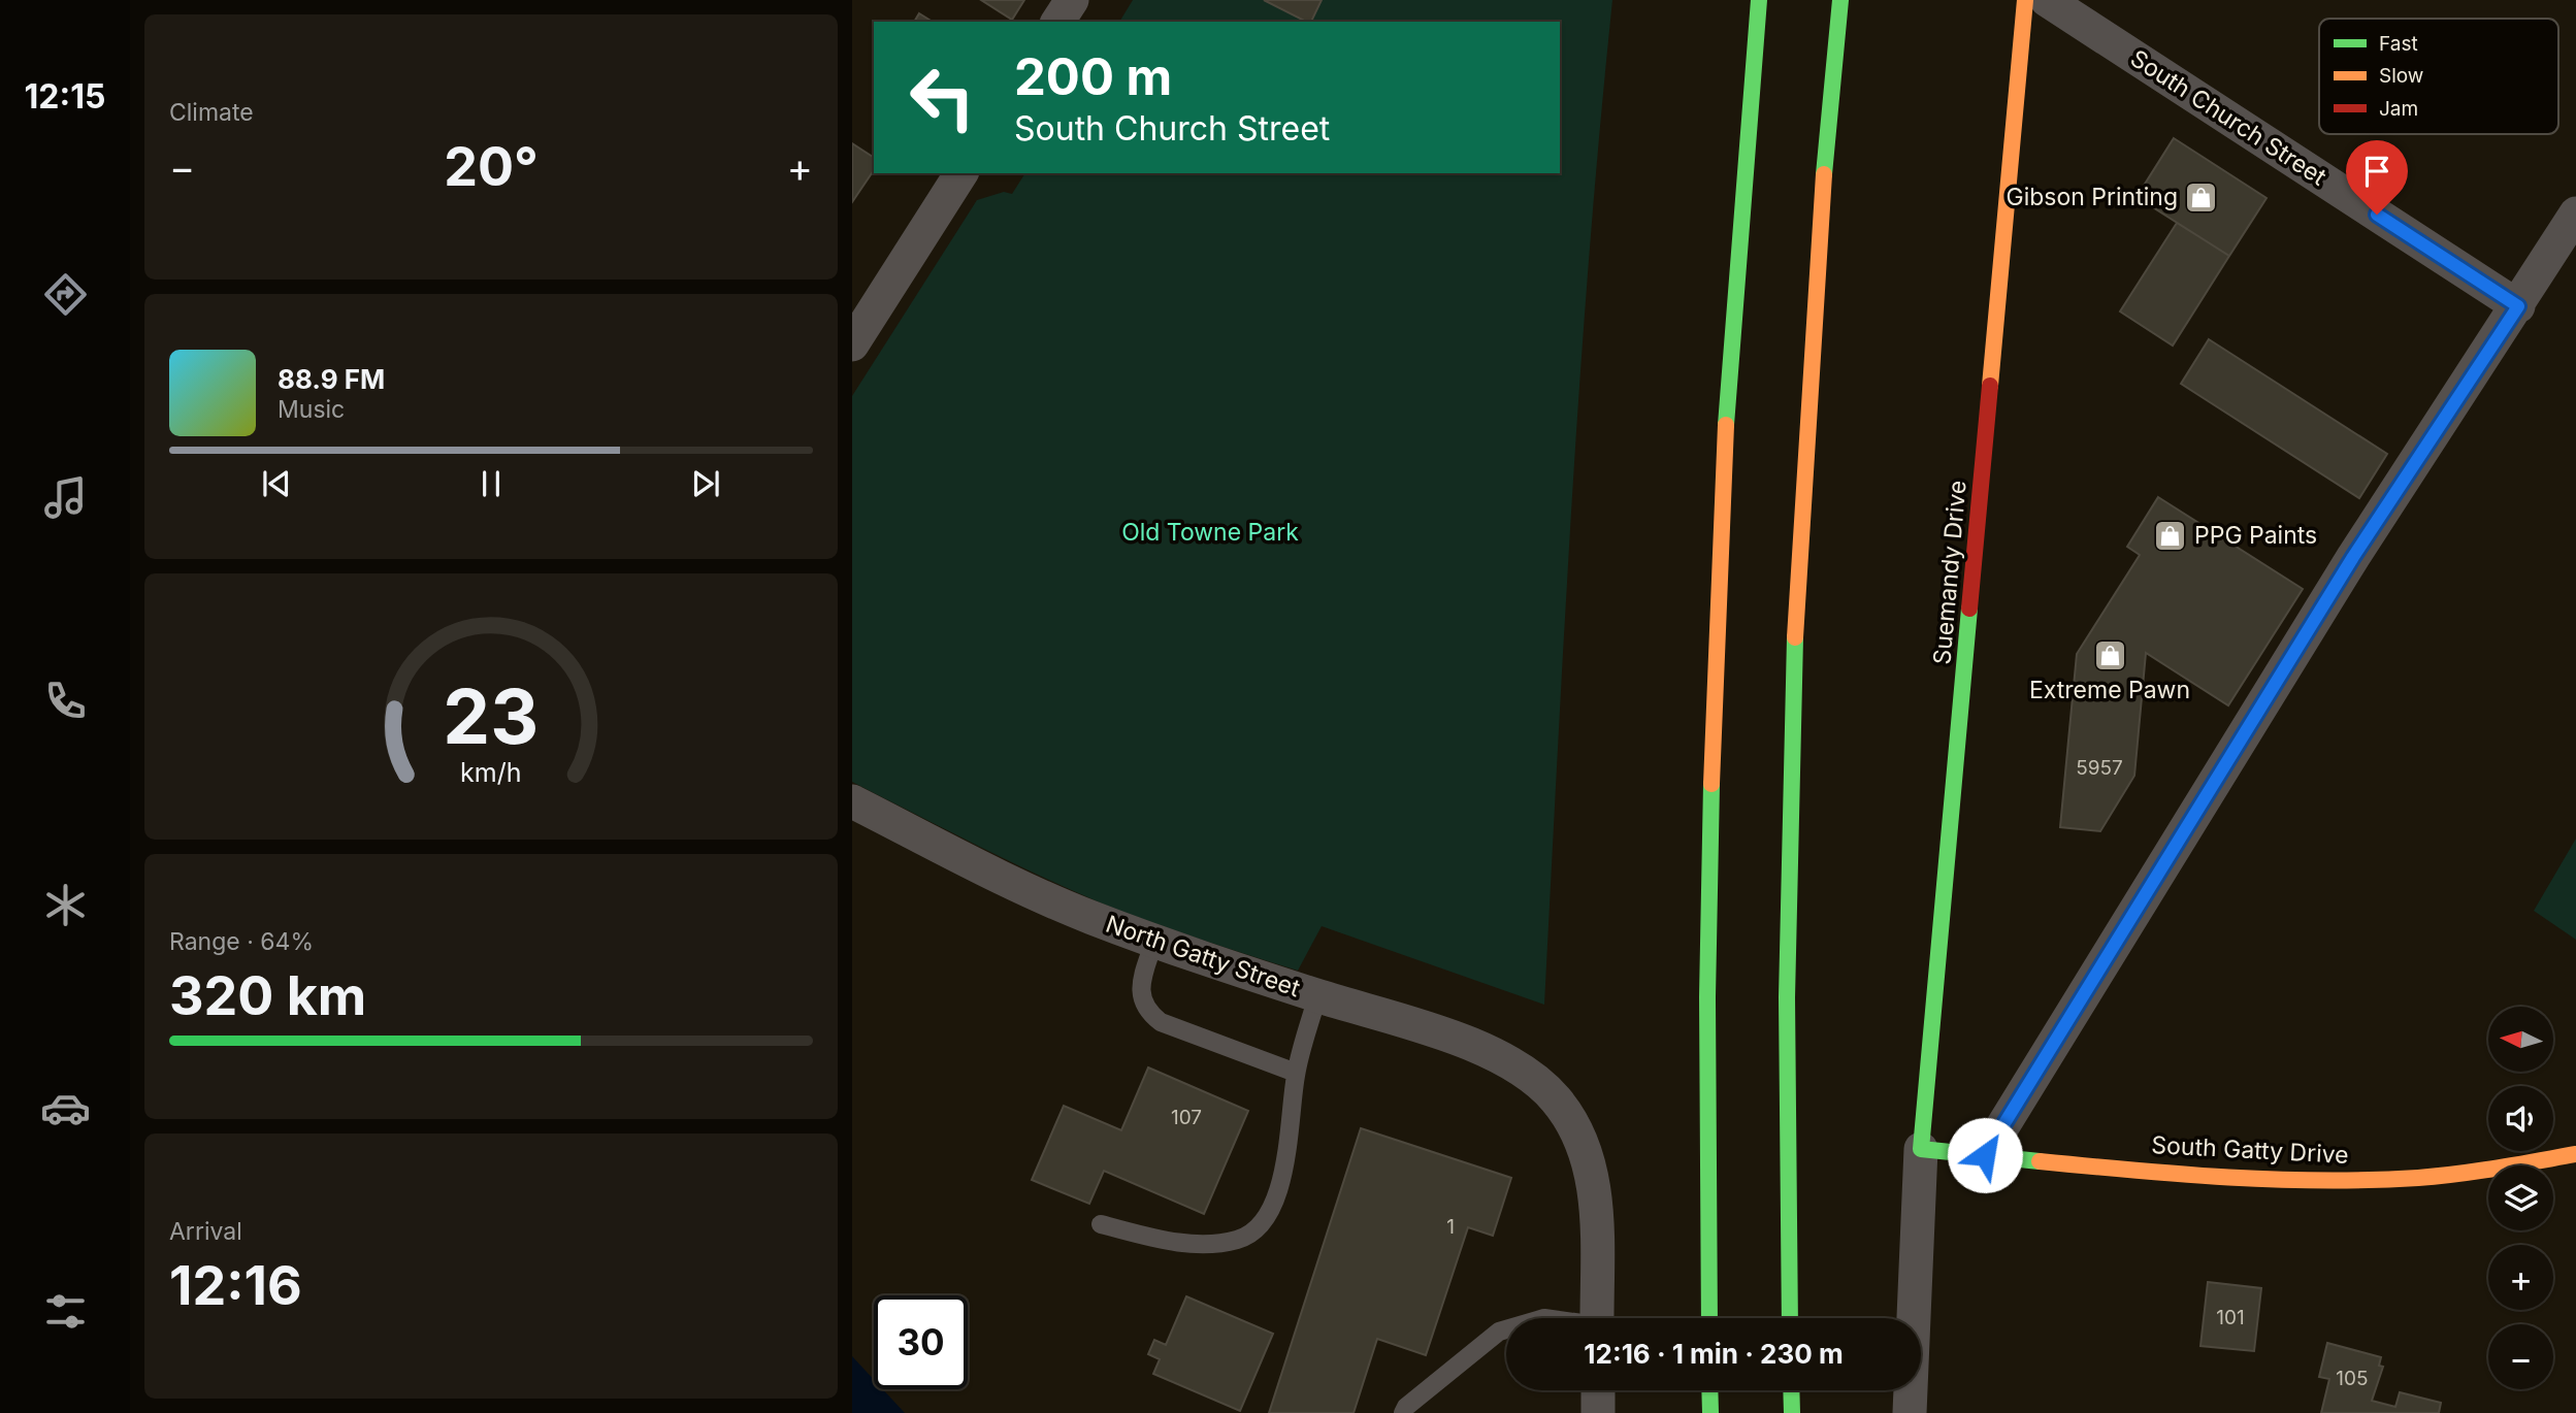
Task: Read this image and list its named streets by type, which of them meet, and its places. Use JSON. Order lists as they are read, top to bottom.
{
  "streets": {
    "main road": ["Suemandy Drive", "South Gatty Drive"],
    "street": ["South Church Street", "North Gatty Street"]
  },
  "crossings": [
    ["Suemandy Drive", "South Gatty Drive"]
  ],
  "parks": ["Old Towne Park"],
  "places": {
    "shop": ["Gibson Printing", "PPG Paints", "Extreme Pawn"]
  },
  "house_numbers": [
    "5957",
    "107",
    "1",
    "101",
    "105"
  ],
  "legend": ["Fast", "Slow", "Jam"],
  "north": "left",
  "page": {
    "tabs": "12:15",
    "tile": [
      "Climate",
      ["Range · 64%", "320 km"],
      ["Arrival", "12:16"]
    ],
    "turn": ["200 m", "South Church Street"],
    "heat": ["−", "20°", "+"],
    "song": ["88.9 FM", "Music"],
    "map_buttons": ["+", "−"],
    "limit": "30",
    "trip": "12:16 · 1 min · 230 m",
    "gauge": ["23", "km/h"]
  }
}
